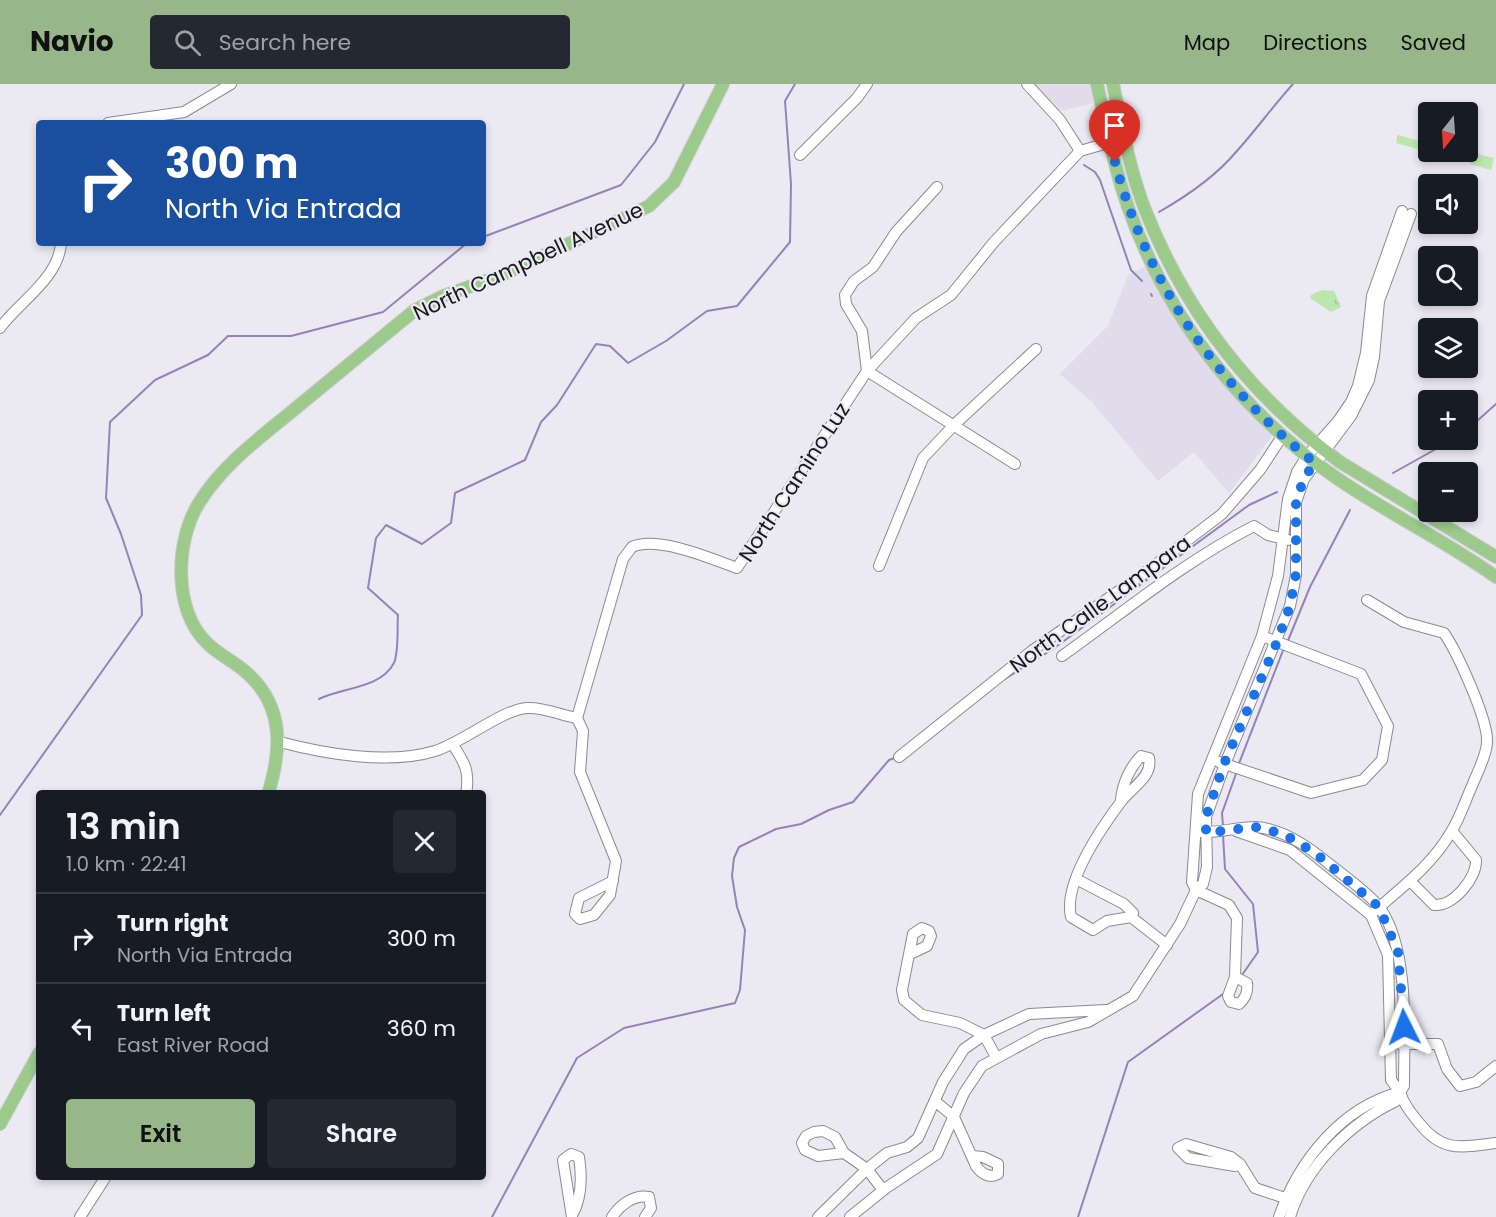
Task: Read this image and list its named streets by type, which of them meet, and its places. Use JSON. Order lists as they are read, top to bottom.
{
  "streets": {
    "main road": ["North Campbell Avenue"],
    "street": ["North Camino Luz", "North Calle Lampara"]
  },
  "north": "bottom",
  "page": {
    "header": "Navio",
    "search": "Search here",
    "nav": ["Map", "Directions", "Saved"],
    "map_buttons": ["+", "−"],
    "turn": ["300 m", "North Via Entrada"],
    "heading": ["13 min", "1.0 km · 22:41"],
    "list": [
      {
        "name": "Turn right",
        "note": "North Via Entrada",
        "value": "300 m"
      },
      {
        "name": "Turn left",
        "note": "East River Road",
        "value": "360 m"
      }
    ],
    "buttons": ["Exit", "Share"]
  }
}
